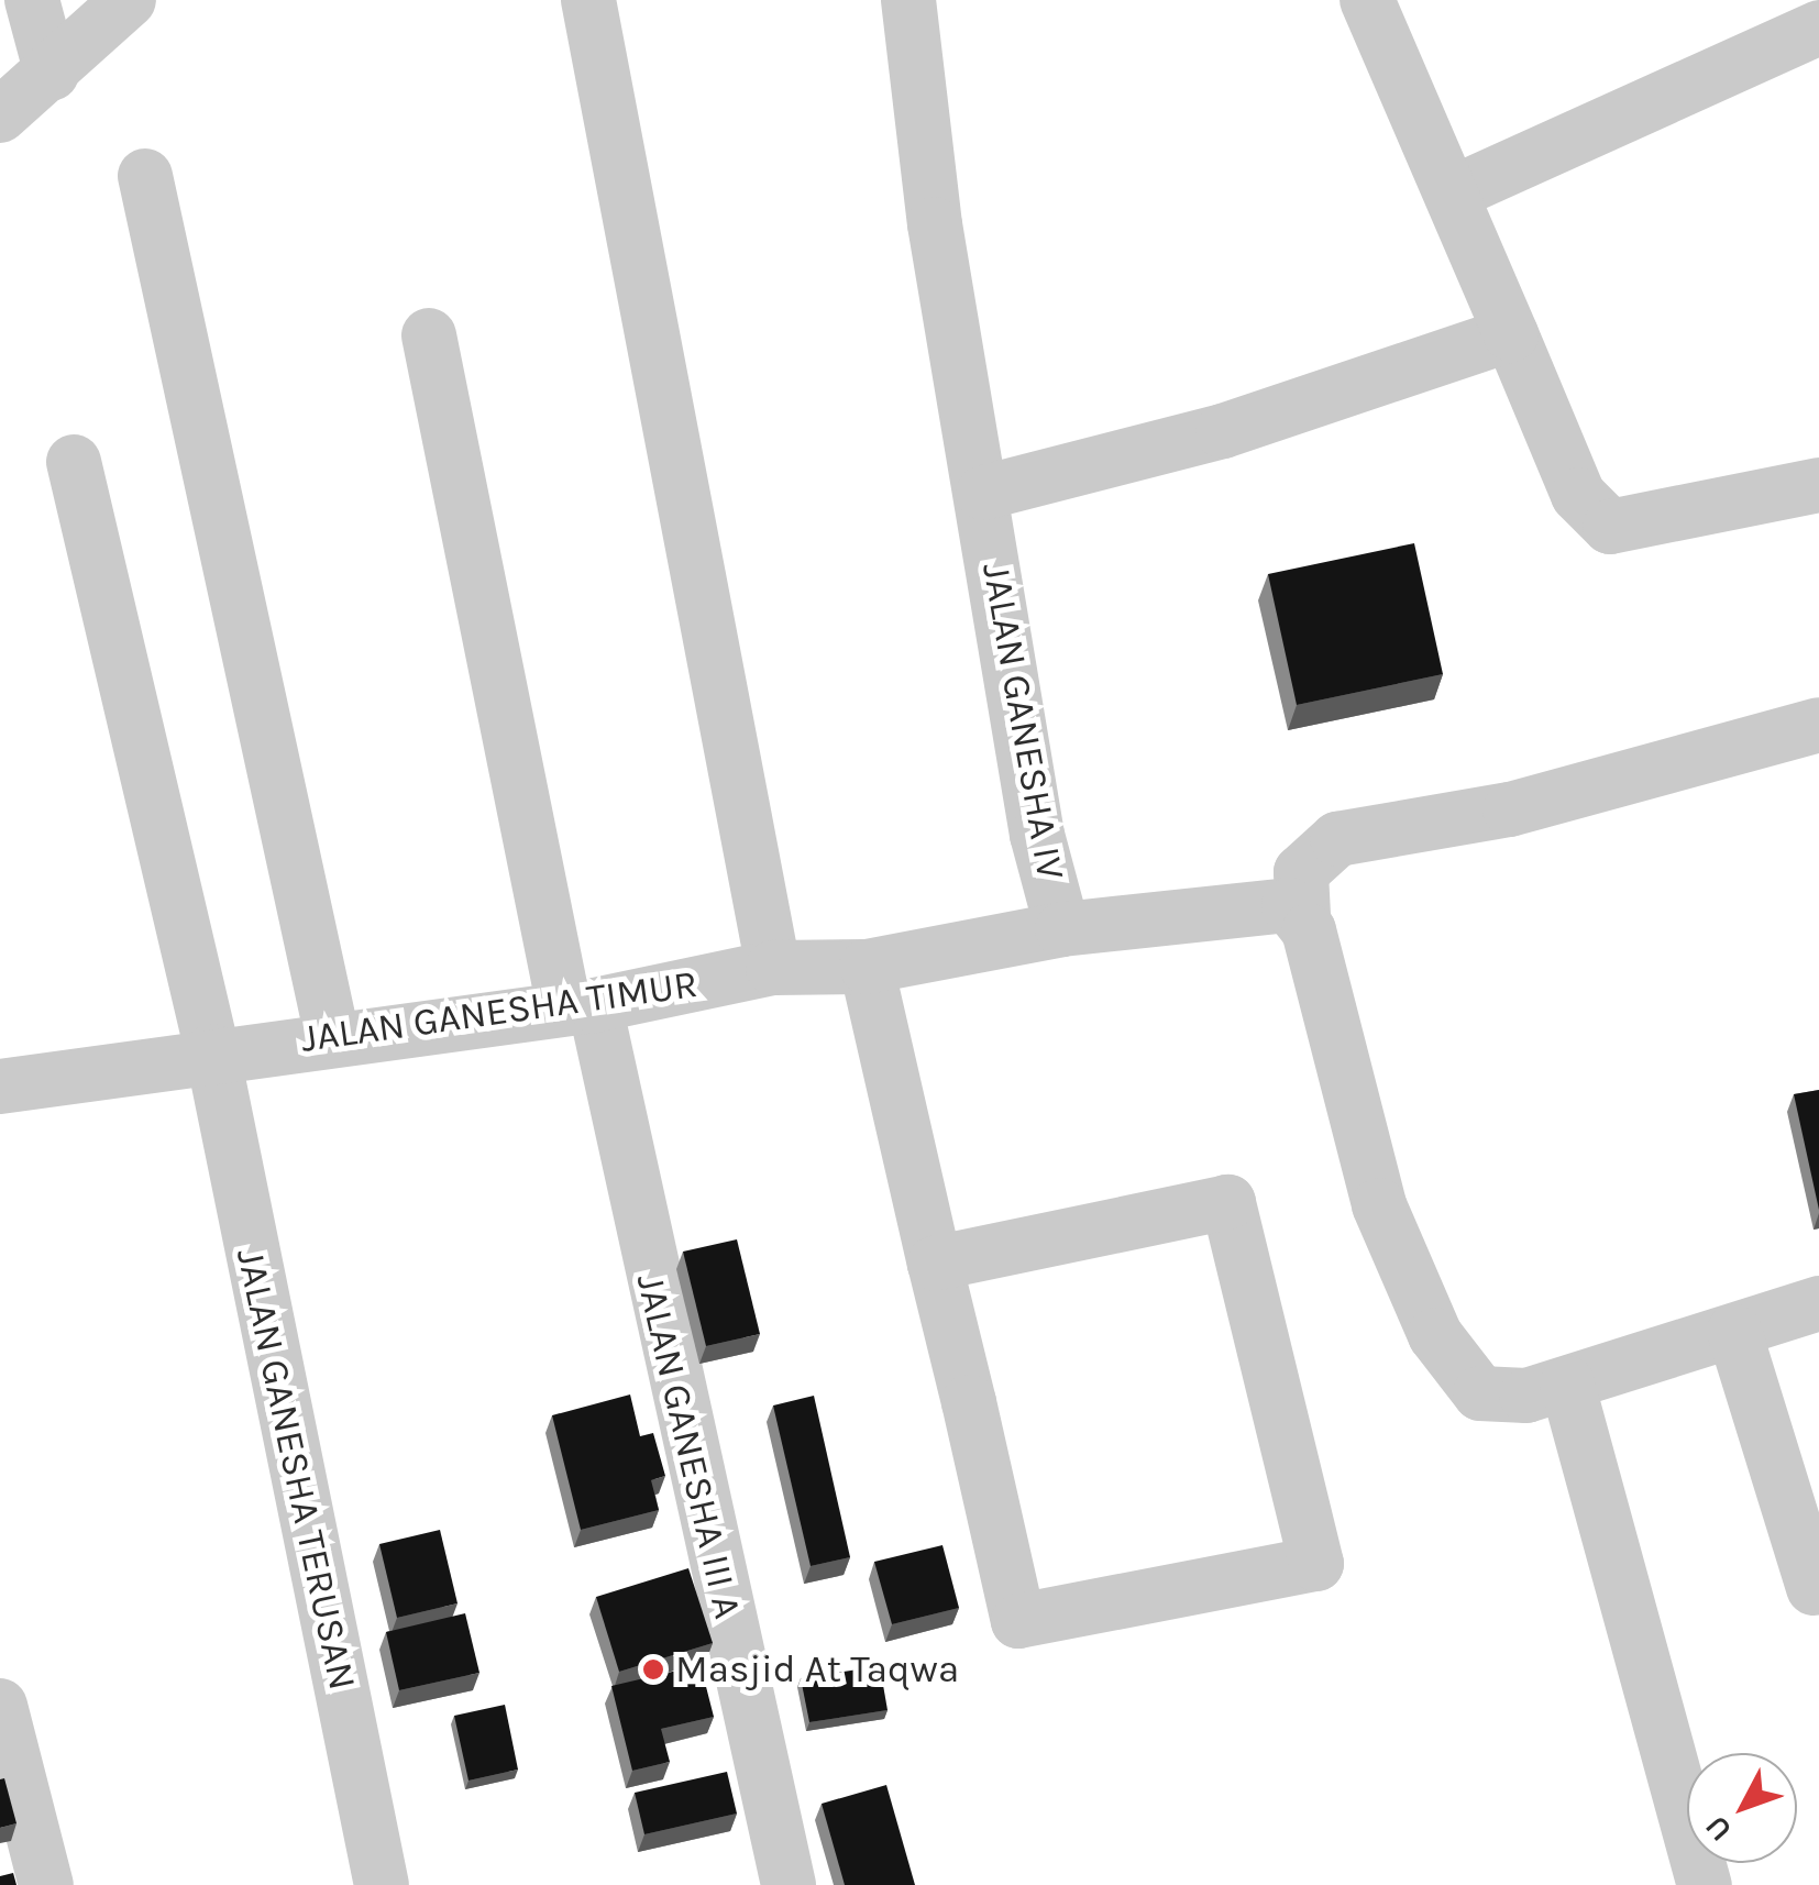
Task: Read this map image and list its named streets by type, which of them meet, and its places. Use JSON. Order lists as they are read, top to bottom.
{
  "streets": {
    "street": [
      "JALAN GANESHA IV",
      "JALAN GANESHA TIMUR",
      "JALAN GANESHA III A",
      "JALAN GANESHA TERUSAN"
    ]
  },
  "crossings": [
    ["JALAN GANESHA IV", "JALAN GANESHA TIMUR"],
    ["JALAN GANESHA TIMUR", "JALAN GANESHA III A"],
    ["JALAN GANESHA TIMUR", "JALAN GANESHA TERUSAN"]
  ],
  "places": ["Masjid At Taqwa"],
  "north": "bottom left"
}
